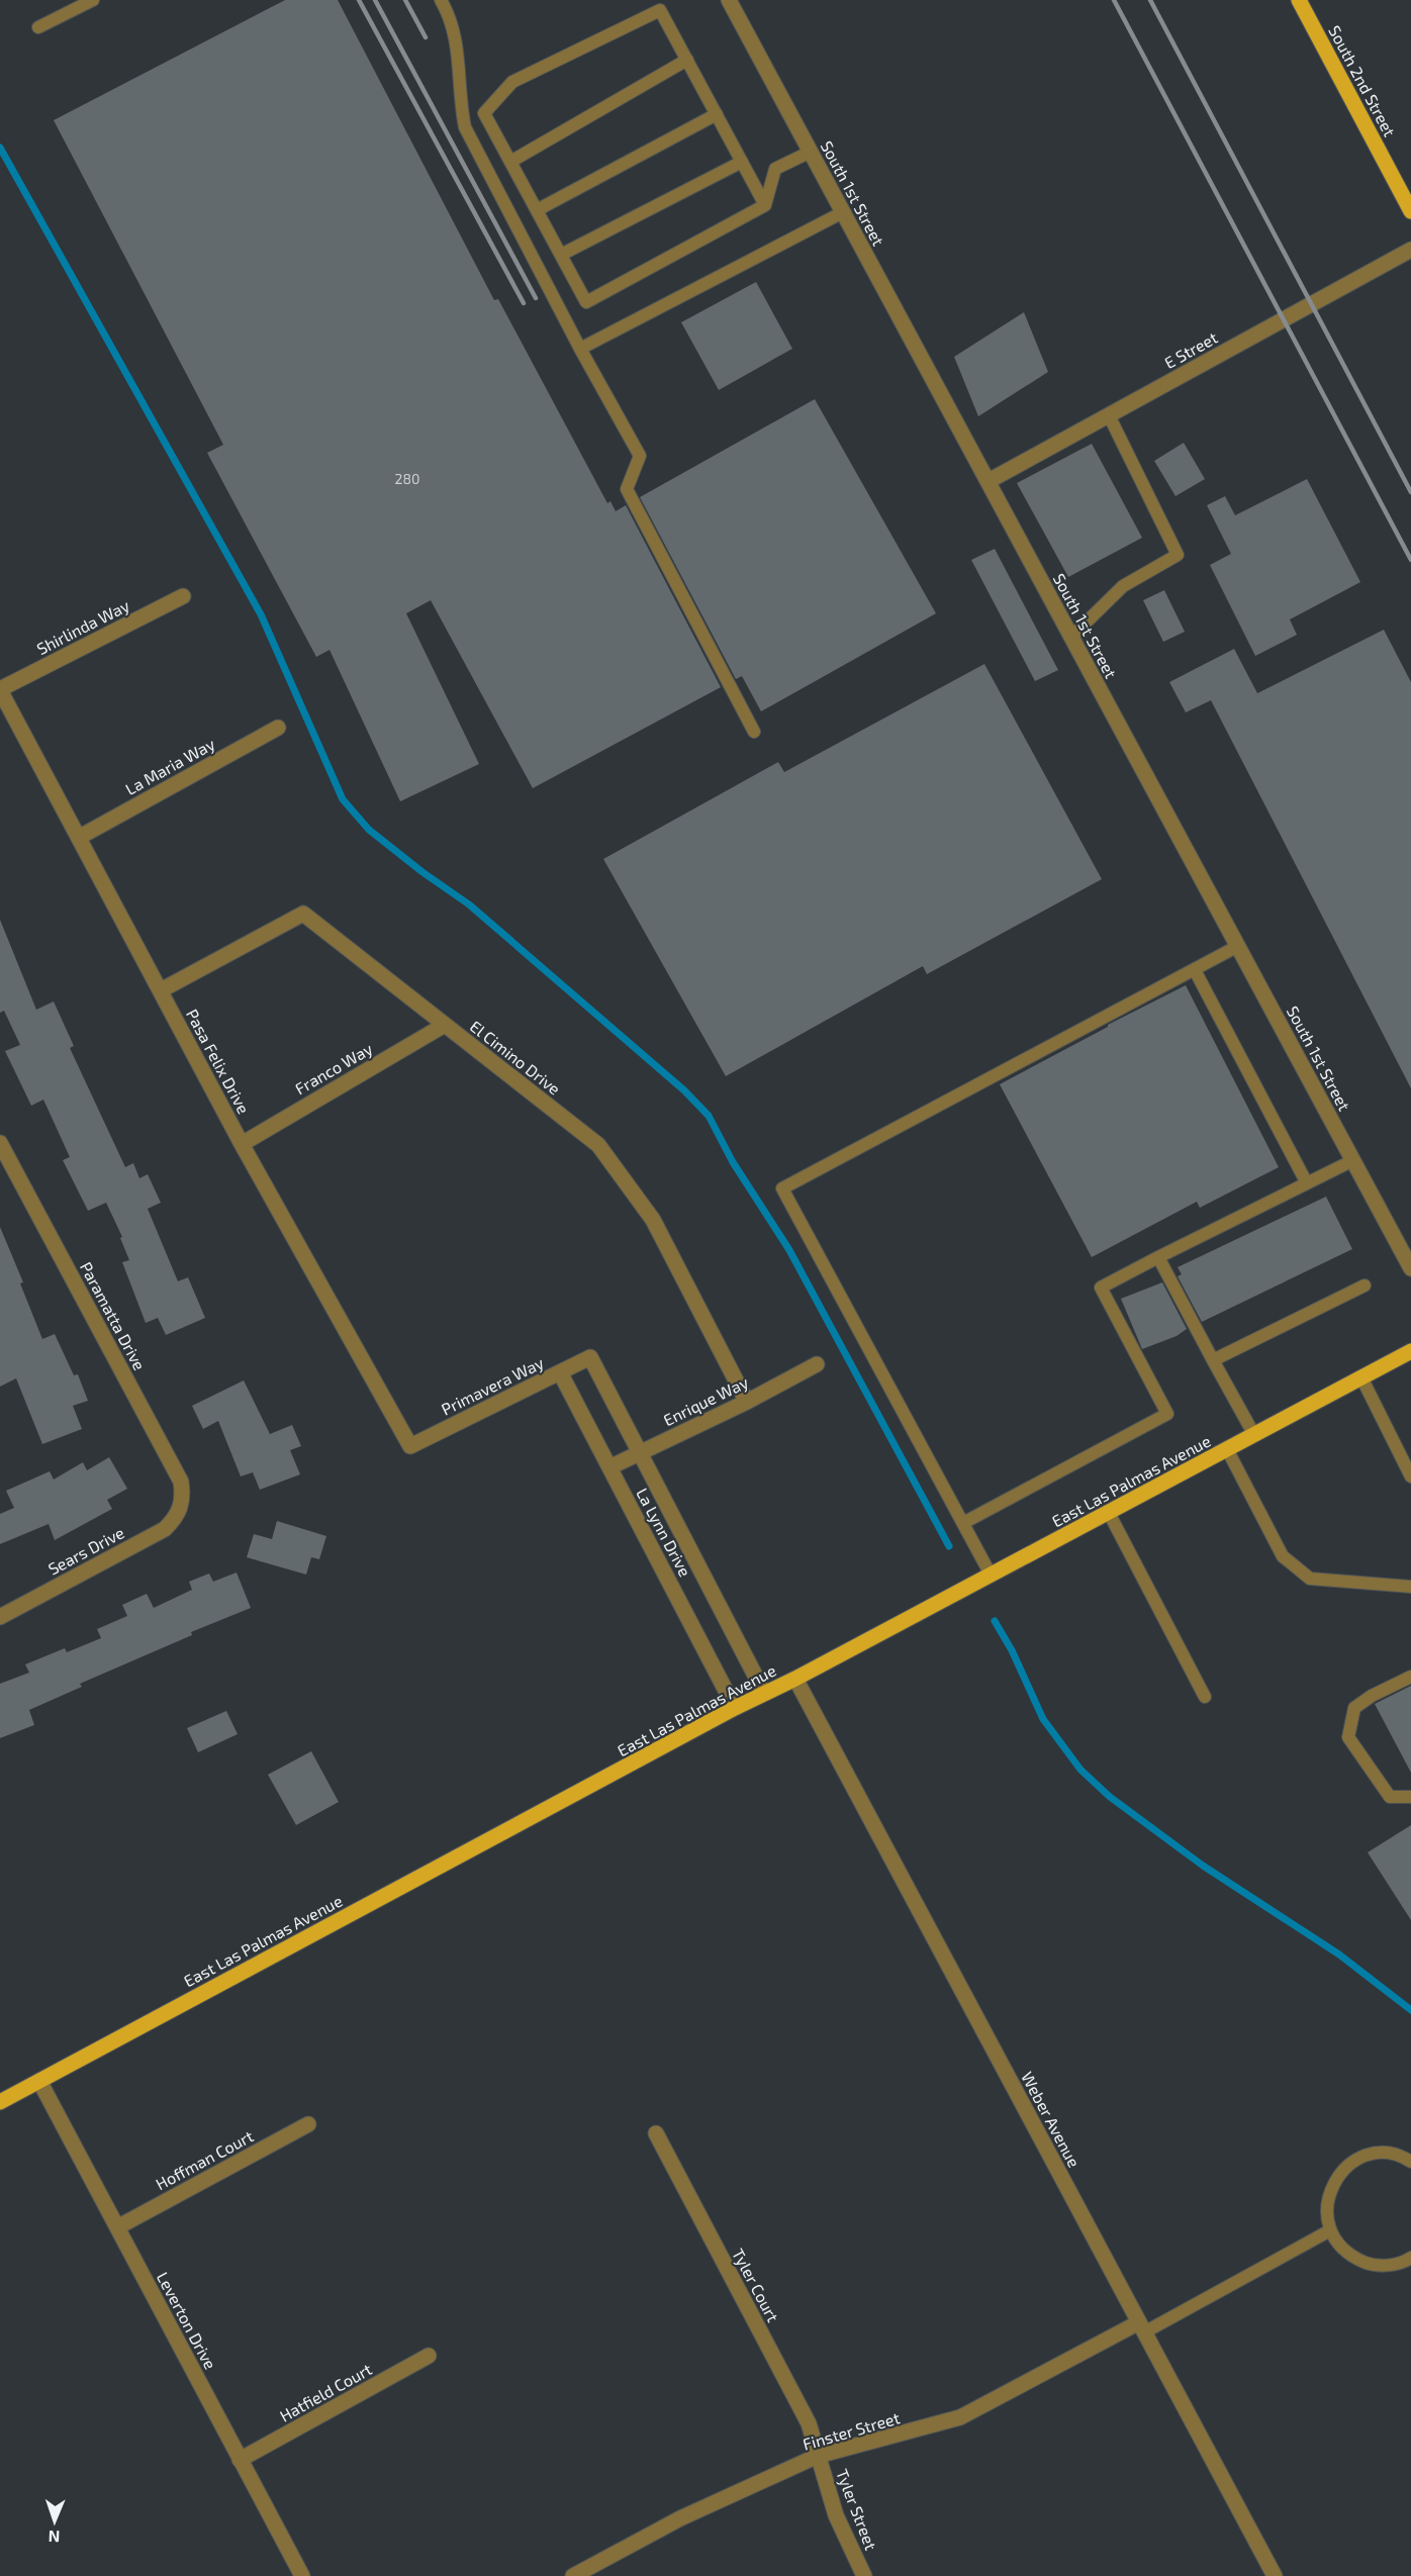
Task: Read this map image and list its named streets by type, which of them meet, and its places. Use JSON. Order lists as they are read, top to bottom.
{
  "streets": {
    "main road": ["South 2nd Street", "East Las Palmas Avenue"],
    "street": [
      "South 1st Street",
      "E Street",
      "Shirlinda Way",
      "La Maria Way",
      "El Cimino Drive",
      "Pasa Felix Drive",
      "Franco Way",
      "Paramatta Drive",
      "Primavera Way",
      "Enrique Way",
      "La Lynn Drive",
      "Sears Drive",
      "Weber Avenue",
      "Hoffman Court",
      "Tyler Court",
      "Leverton Drive",
      "Hatfield Court",
      "Finster Street",
      "Tyler Street"
    ]
  },
  "crossings": [
    ["South 1st Street", "E Street"],
    ["Shirlinda Way", "Pasa Felix Drive"],
    ["La Maria Way", "Pasa Felix Drive"],
    ["El Cimino Drive", "Pasa Felix Drive"],
    ["El Cimino Drive", "Franco Way"],
    ["El Cimino Drive", "Enrique Way"],
    ["Pasa Felix Drive", "Franco Way"],
    ["Pasa Felix Drive", "Primavera Way"],
    ["Paramatta Drive", "Sears Drive"],
    ["Primavera Way", "La Lynn Drive"],
    ["Enrique Way", "La Lynn Drive"],
    ["East Las Palmas Avenue", "La Lynn Drive"],
    ["East Las Palmas Avenue", "Weber Avenue"],
    ["East Las Palmas Avenue", "Leverton Drive"],
    ["Weber Avenue", "Finster Street"],
    ["Hoffman Court", "Leverton Drive"],
    ["Tyler Court", "Finster Street"],
    ["Tyler Court", "Tyler Street"],
    ["Leverton Drive", "Hatfield Court"],
    ["Finster Street", "Tyler Street"]
  ],
  "house_numbers": ["280"],
  "north": "bottom"
}
